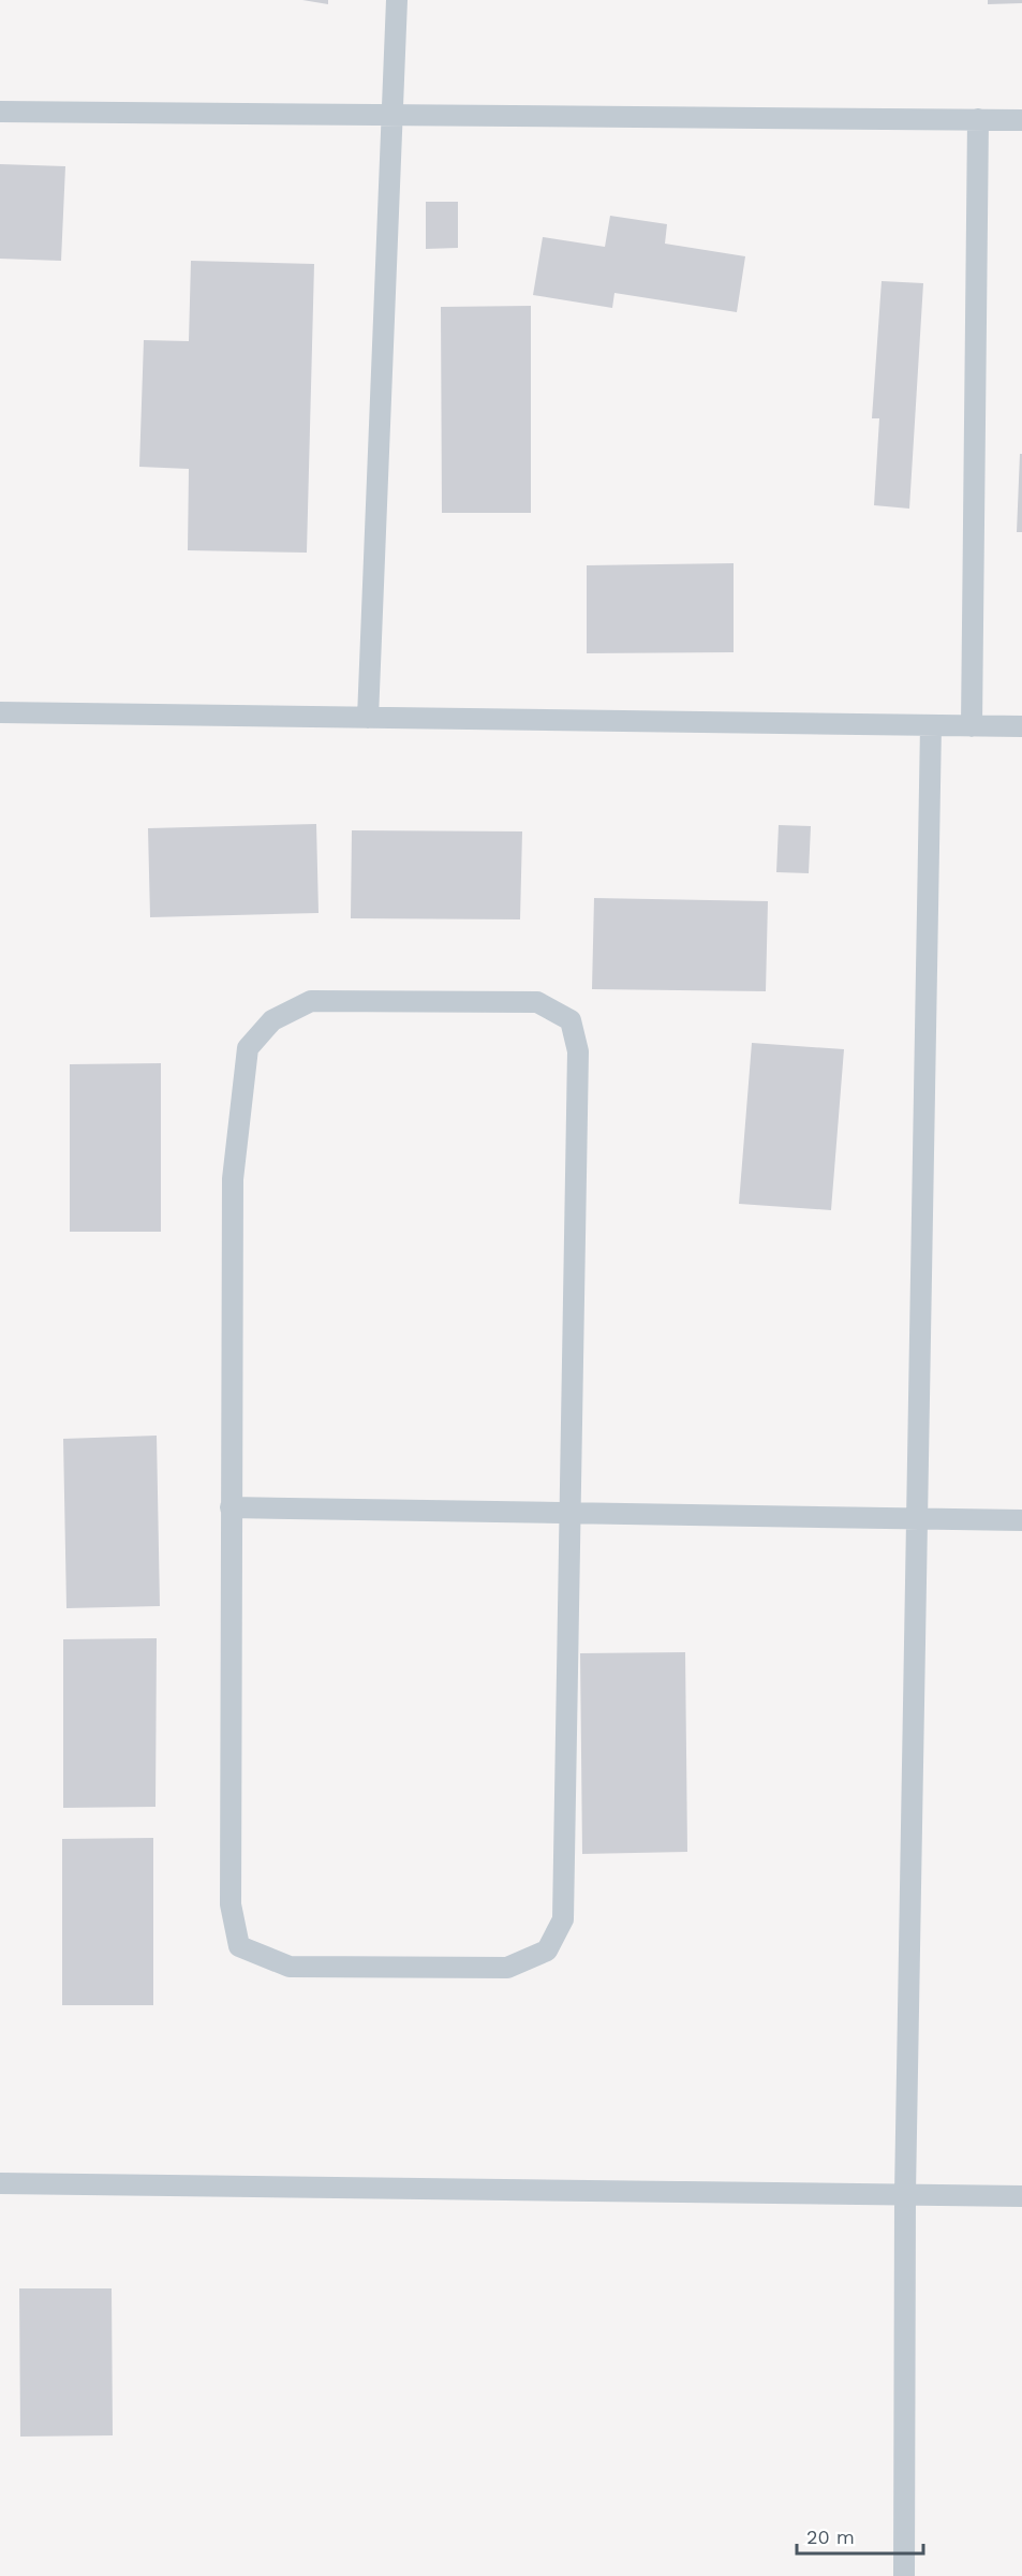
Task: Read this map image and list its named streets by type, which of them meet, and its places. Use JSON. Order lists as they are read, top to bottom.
{
  "scale_bar": "20 m"
}
